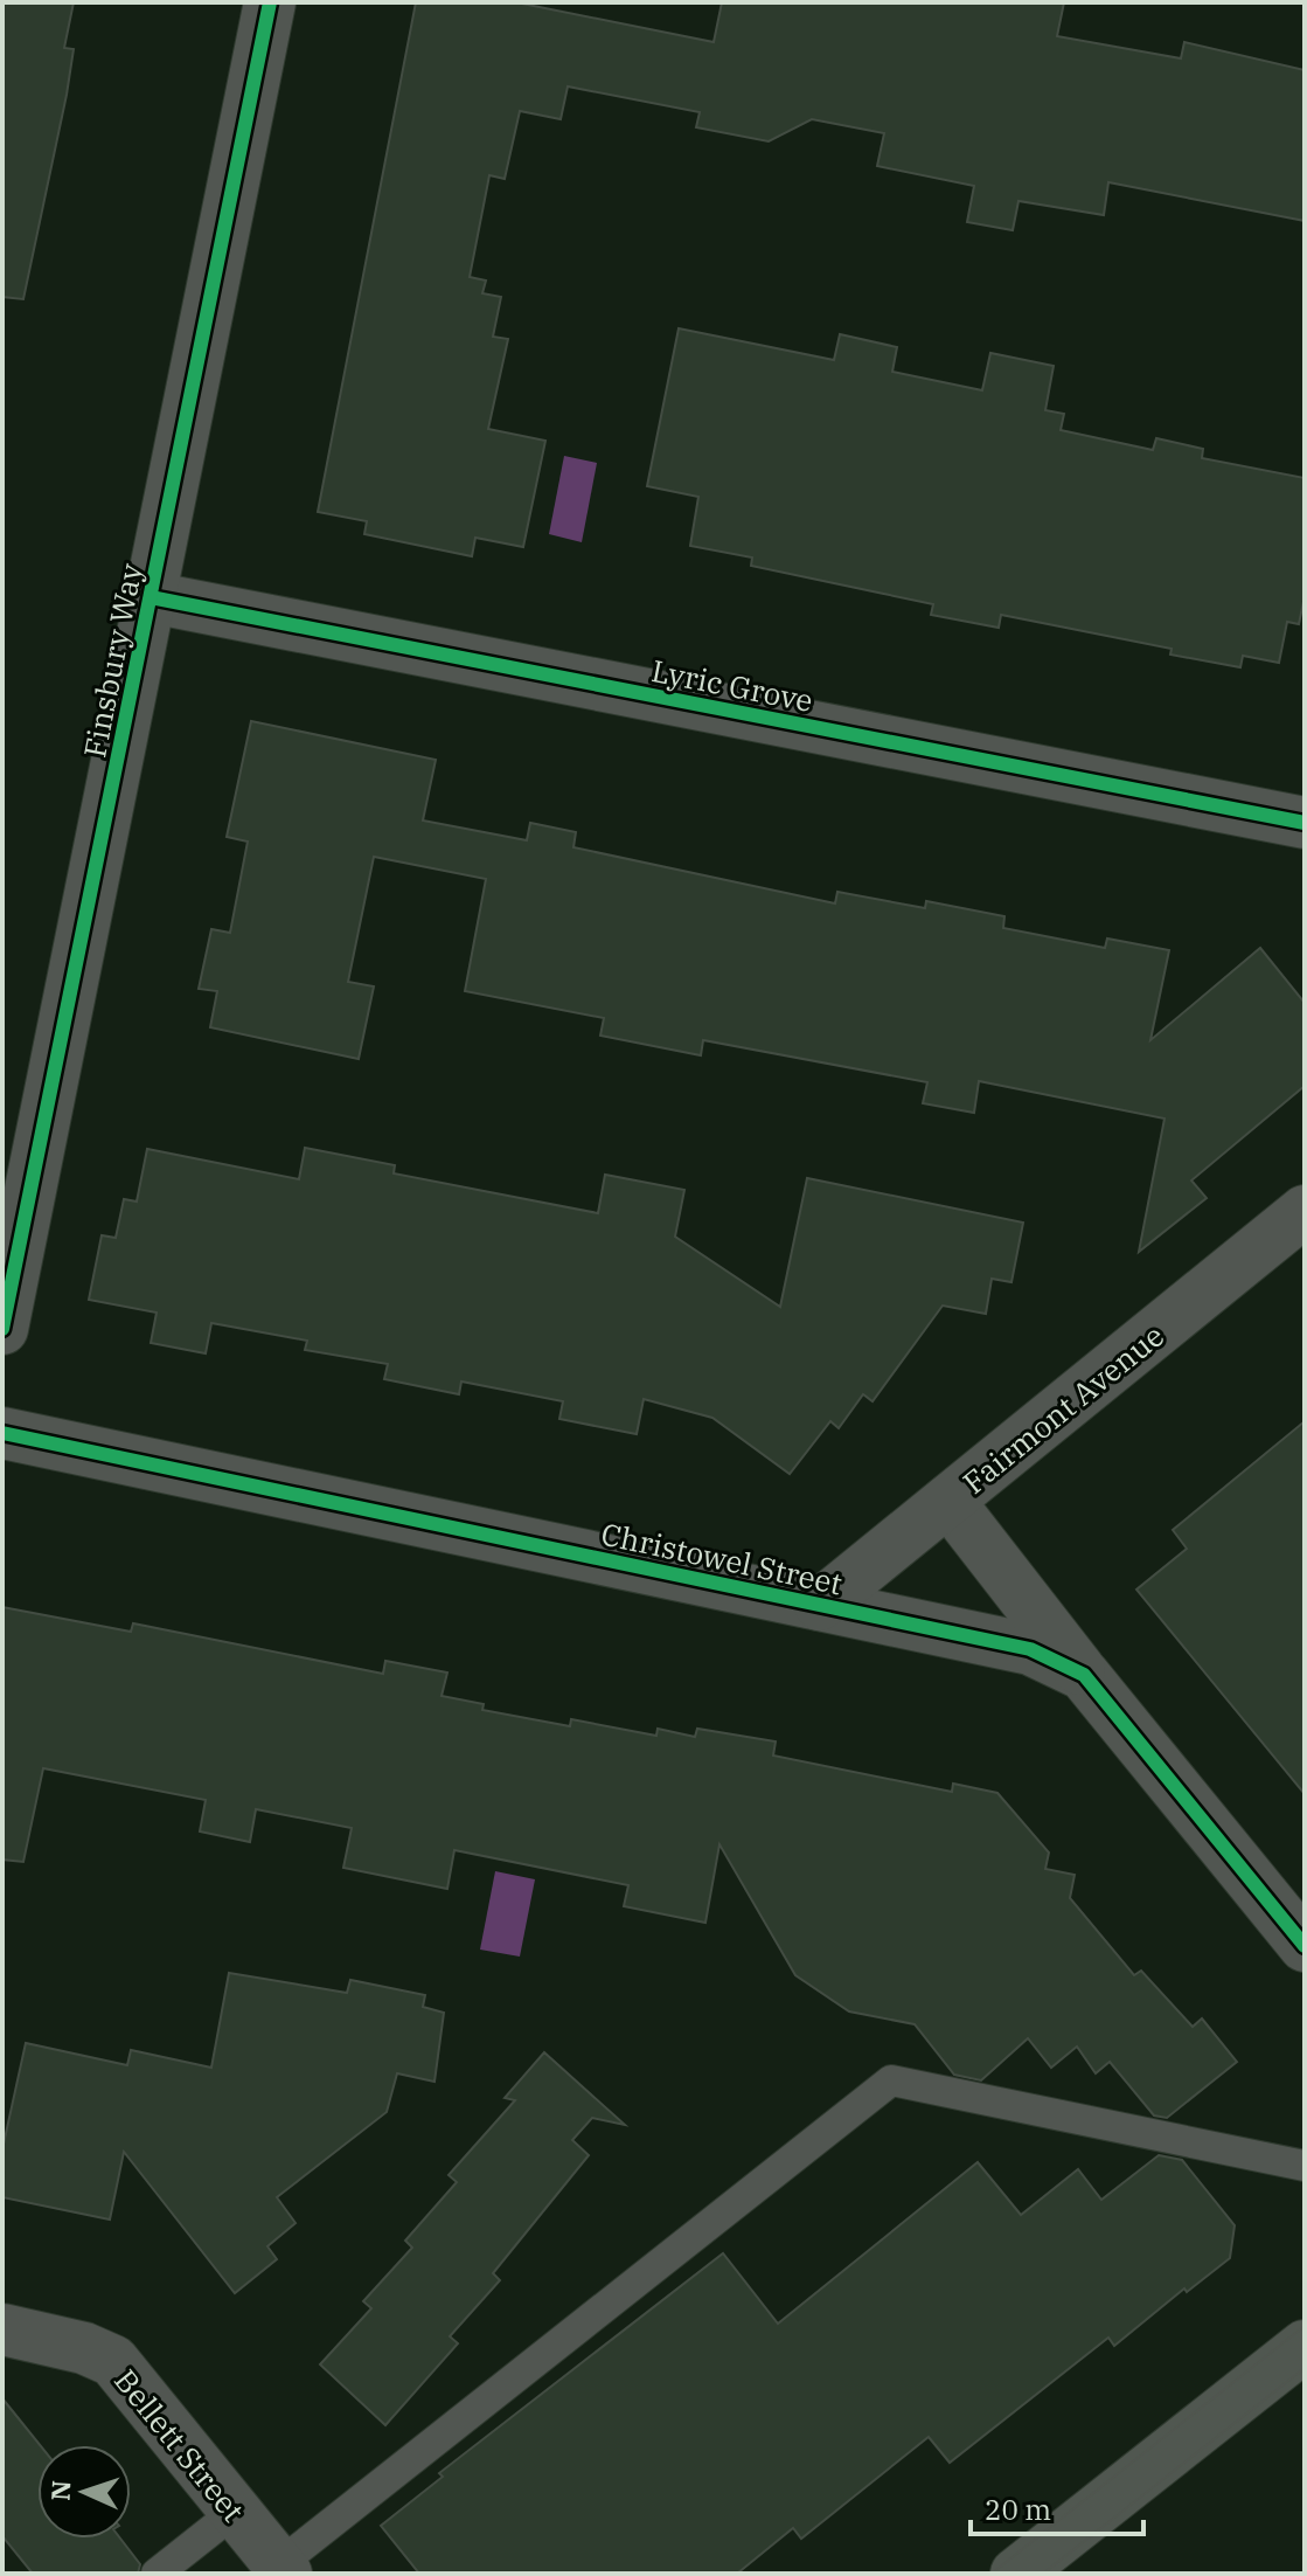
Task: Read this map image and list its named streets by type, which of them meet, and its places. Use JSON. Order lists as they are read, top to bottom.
{
  "streets": {
    "street": [
      "Finsbury Way",
      "Lyric Grove",
      "Fairmont Avenue",
      "Christowel Street",
      "Bellett Street"
    ]
  },
  "crossings": [
    ["Finsbury Way", "Lyric Grove"],
    ["Fairmont Avenue", "Christowel Street"]
  ],
  "scale_bar": "20 m",
  "north": "left"
}
